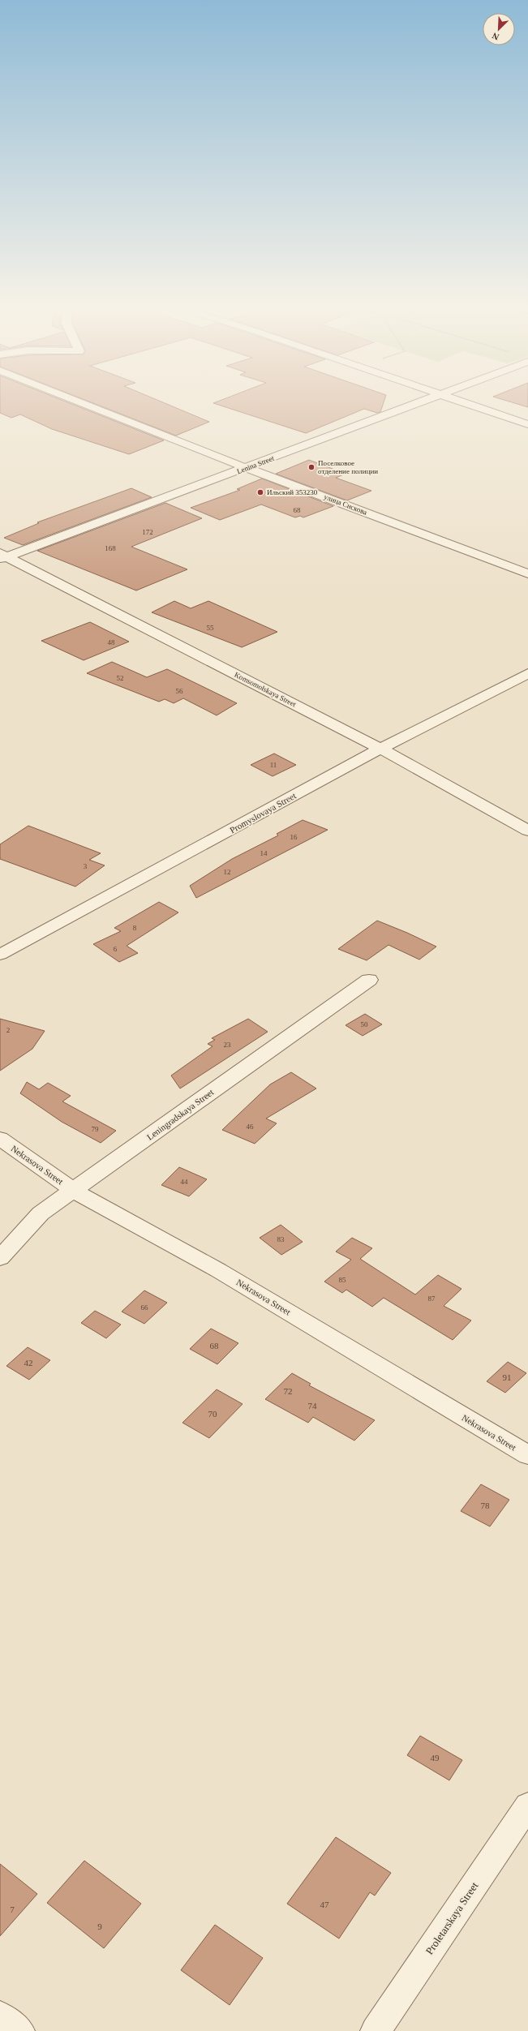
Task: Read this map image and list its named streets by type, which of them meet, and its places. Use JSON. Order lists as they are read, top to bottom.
{
  "streets": {
    "street": [
      "Lenina Street",
      "улица Сискова",
      "Komsomolskaya Street",
      "Promyslovaya Street",
      "Leningradskaya Street",
      "Nekrasova Street",
      "Proletarskaya Street"
    ]
  },
  "crossings": [
    ["Lenina Street", "улица Сискова"],
    ["Lenina Street", "Komsomolskaya Street"],
    ["Komsomolskaya Street", "Promyslovaya Street"],
    ["Leningradskaya Street", "Nekrasova Street"]
  ],
  "places": ["Поселковое отделение полиции", "Ильский 353230"],
  "house_numbers": [
    "68",
    "172",
    "168",
    "55",
    "48",
    "52",
    "56",
    "11",
    "16",
    "14",
    "3",
    "12",
    "8",
    "6",
    "50",
    "2",
    "23",
    "46",
    "79",
    "44",
    "83",
    "85",
    "87",
    "66",
    "68",
    "42",
    "91",
    "72",
    "74",
    "70",
    "78",
    "49",
    "47",
    "7",
    "9"
  ],
  "north": "bottom left"
}
